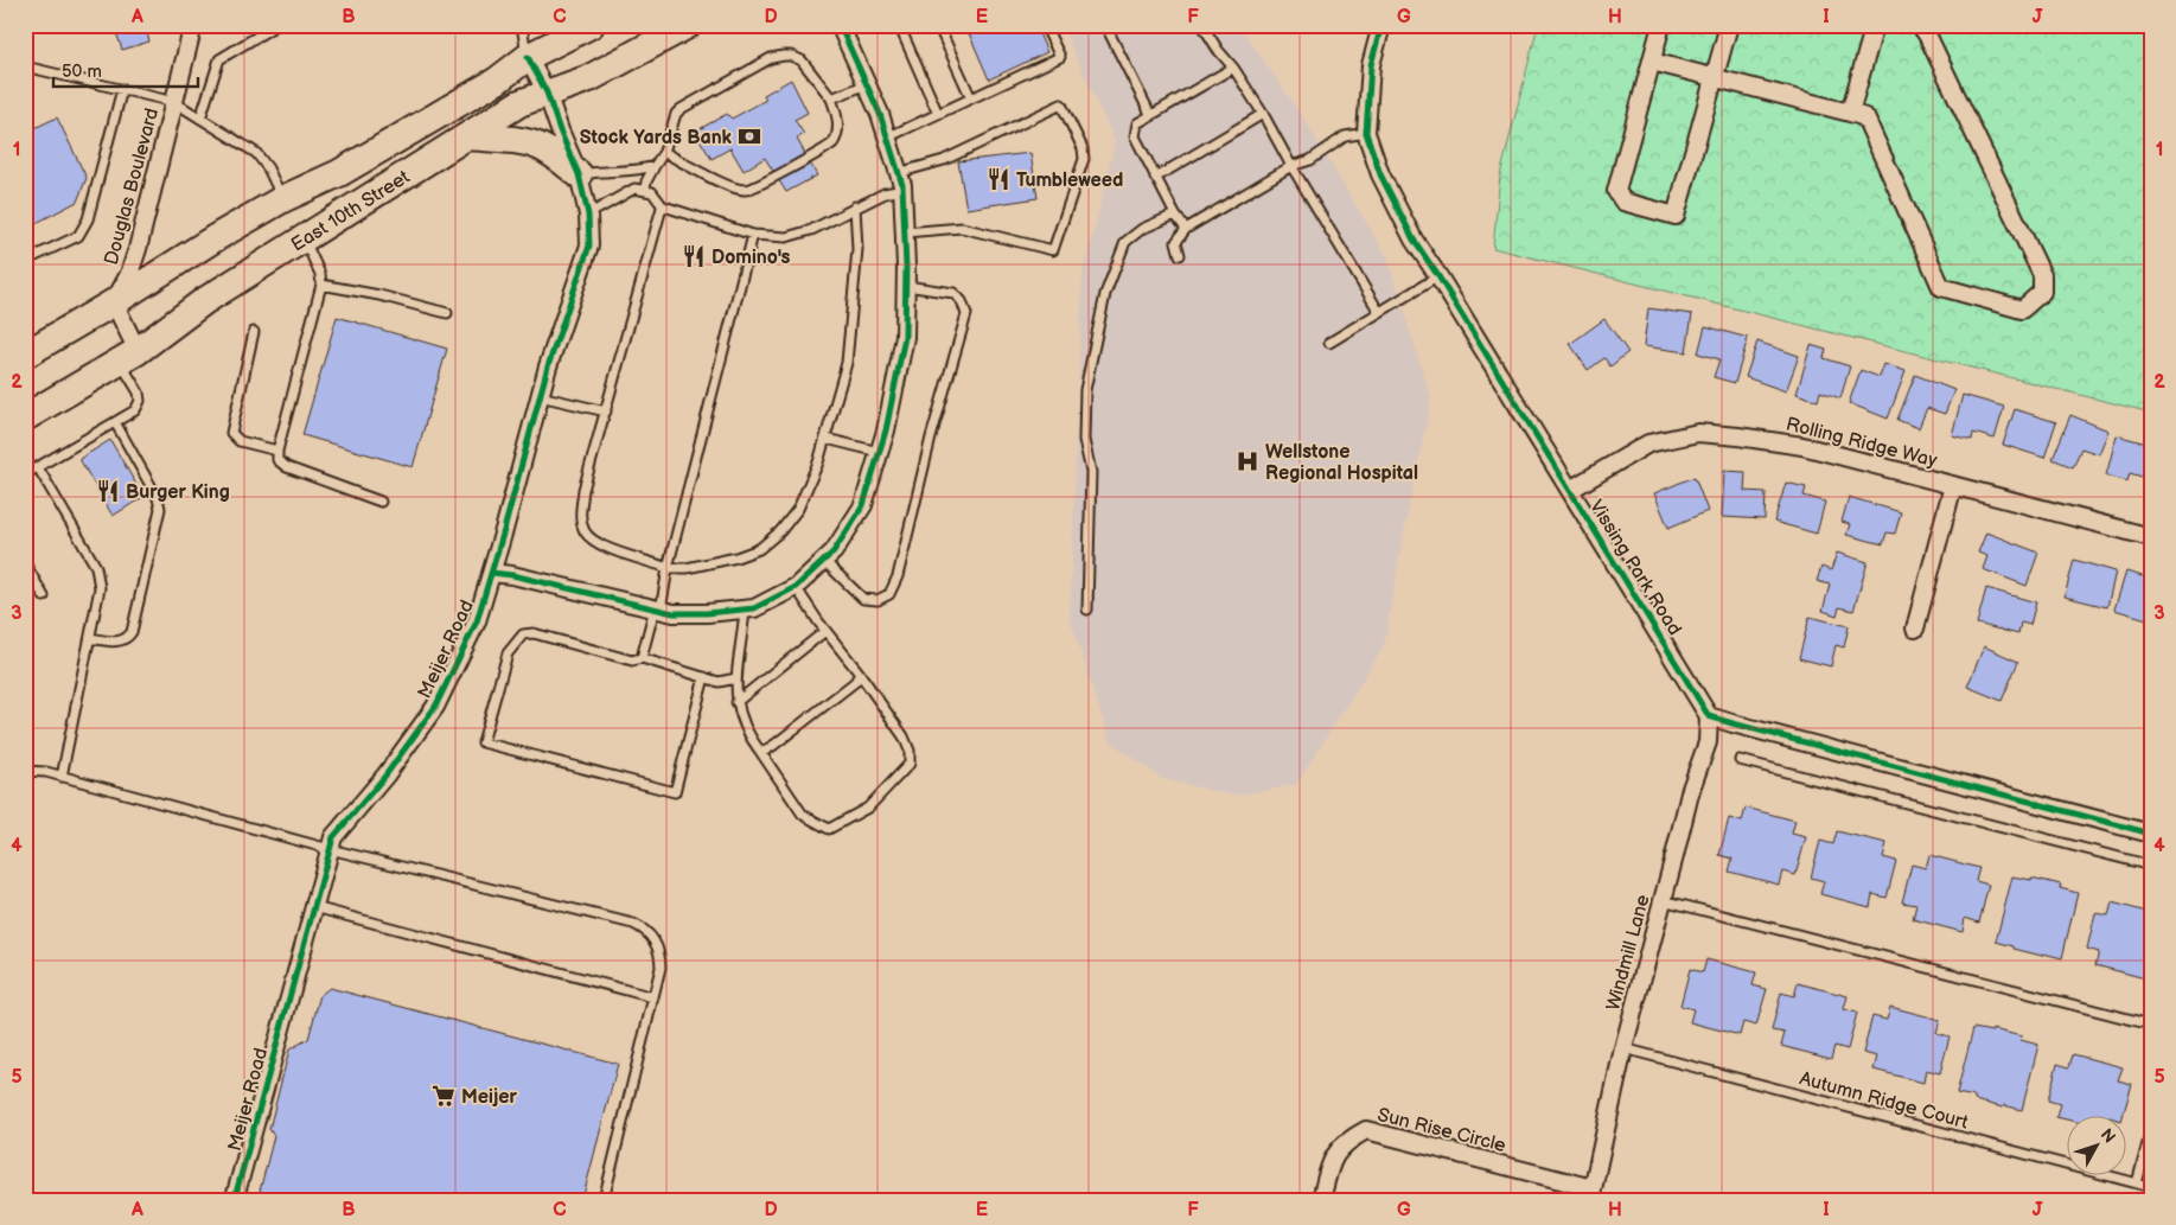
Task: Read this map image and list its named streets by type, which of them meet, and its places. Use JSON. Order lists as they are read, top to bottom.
{
  "streets": {
    "main road": ["East 10th Street"],
    "street": [
      "Douglas Boulevard",
      "Rolling Ridge Way",
      "Vissing Park Road",
      "Meijer Road",
      "Windmill Lane",
      "Sun Rise Circle"
    ],
    "lane": ["Autumn Ridge Court"]
  },
  "crossings": [
    ["Douglas Boulevard", "East 10th Street"],
    ["East 10th Street", "Meijer Road"],
    ["Rolling Ridge Way", "Vissing Park Road"],
    ["Vissing Park Road", "Windmill Lane"],
    ["Windmill Lane", "Autumn Ridge Court"],
    ["Windmill Lane", "Sun Rise Circle"]
  ],
  "places": {
    "bank": ["Stock Yards Bank"],
    "restaurant": ["Tumbleweed", "Domino's", "Burger King"],
    "hospital": ["Wellstone Regional Hospital"],
    "supermarket": ["Meijer"]
  },
  "scale_bar": "50 m",
  "north": "top right",
  "grid": {
    "columns": [
      "A",
      "B",
      "C",
      "D",
      "E",
      "F",
      "G",
      "H",
      "I",
      "J"
    ],
    "rows": [
      "1",
      "2",
      "3",
      "4",
      "5"
    ]
  }
}
